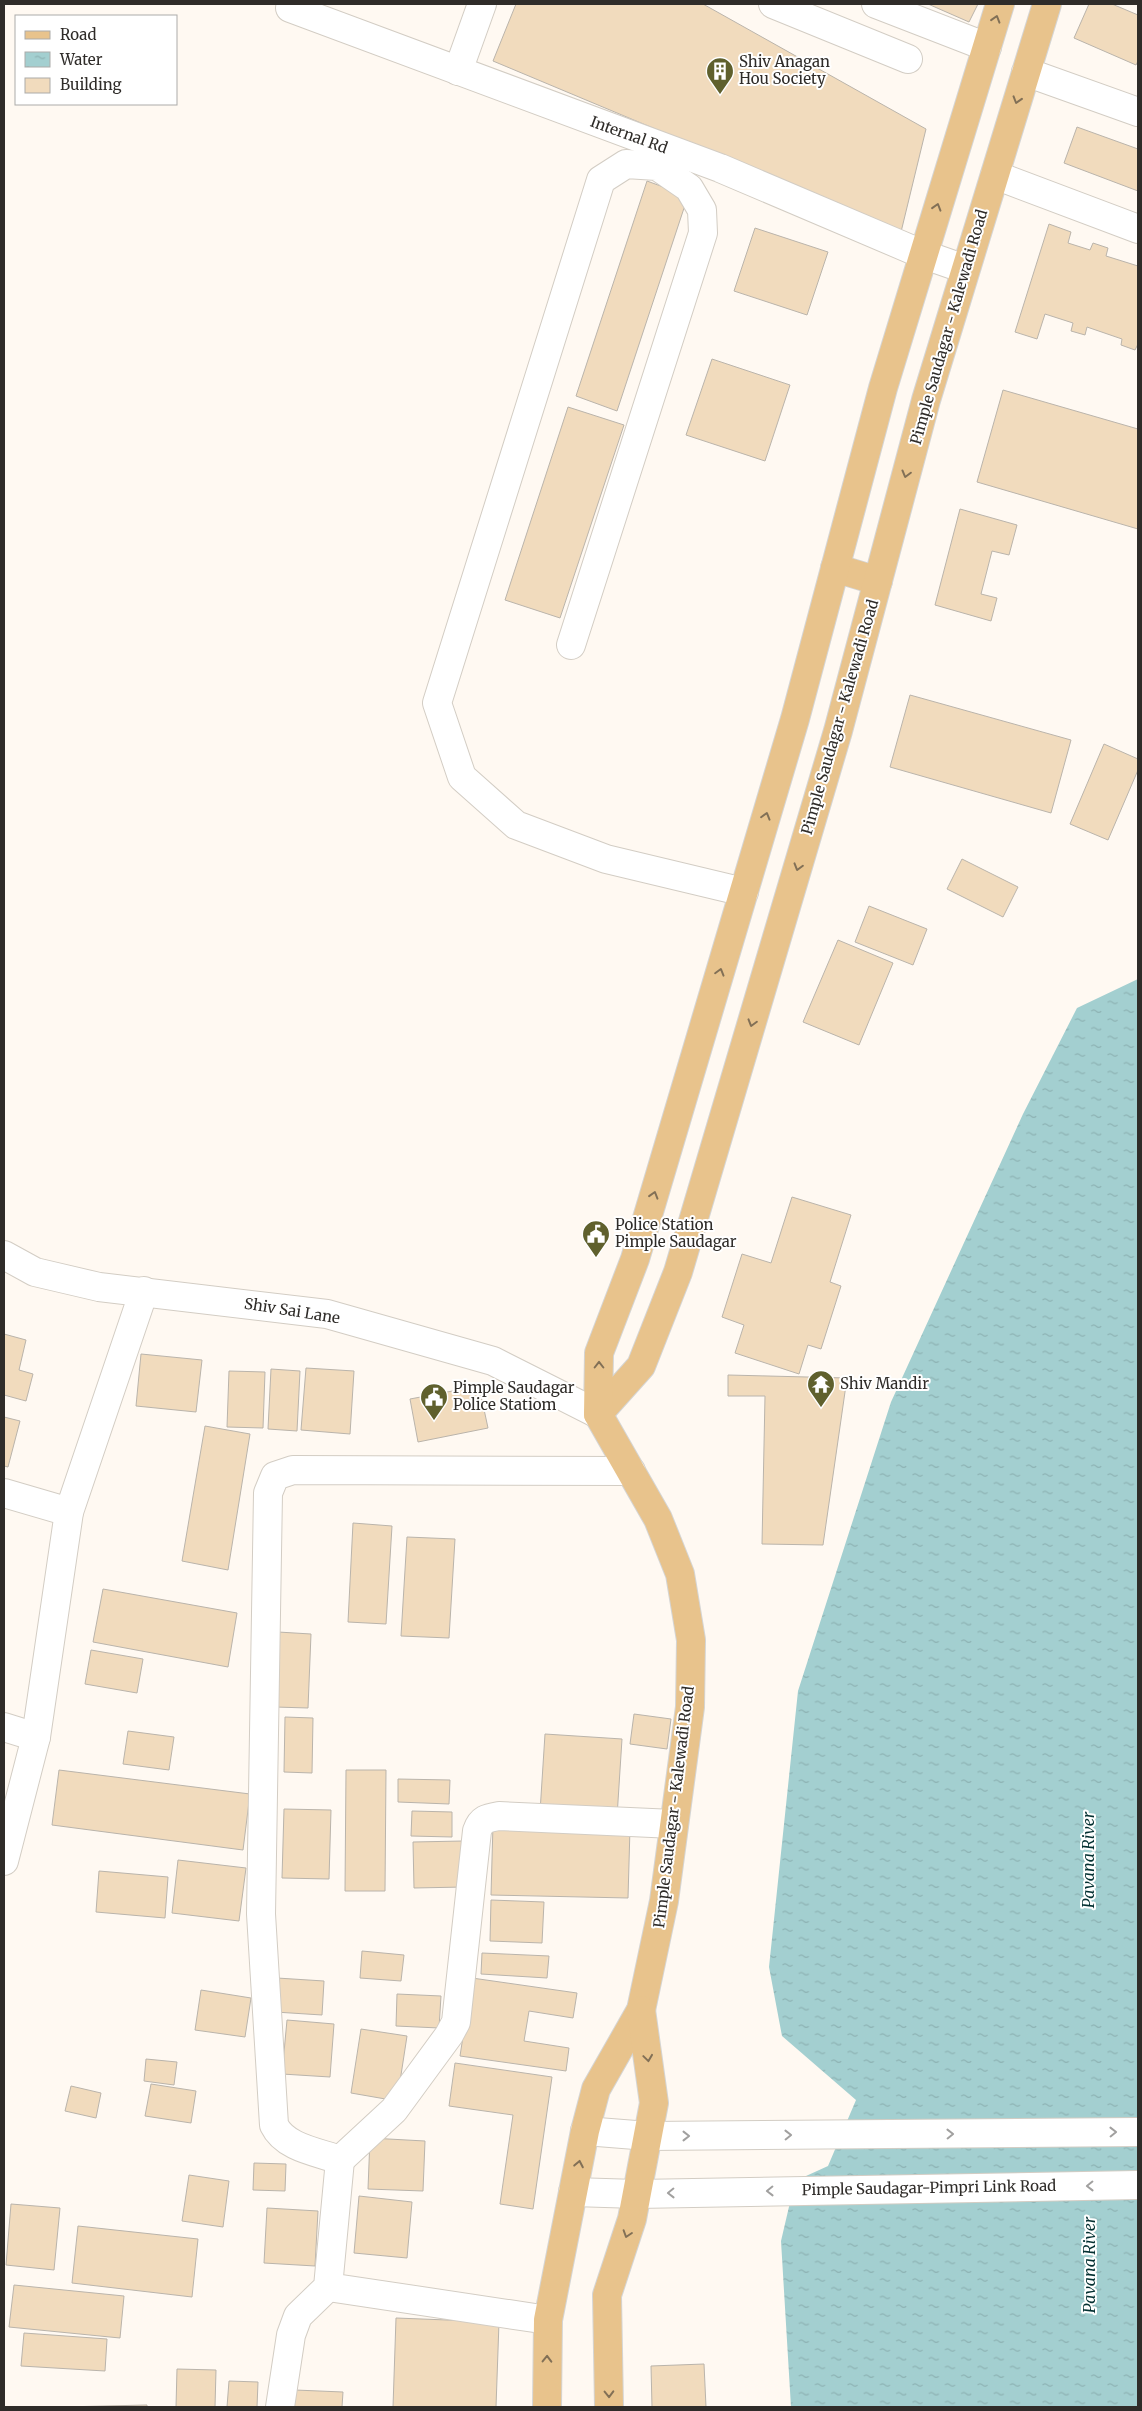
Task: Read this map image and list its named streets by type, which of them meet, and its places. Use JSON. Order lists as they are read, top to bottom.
{
  "streets": {
    "main road": ["Pimple Saudagar - Kalewadi Road"],
    "street": ["Internal Rd", "Shiv Sai Lane", "Pimple Saudagar-Pimpri Link Road"]
  },
  "crossings": [
    ["Internal Rd", "Pimple Saudagar - Kalewadi Road"],
    ["Pimple Saudagar - Kalewadi Road", "Shiv Sai Lane"],
    ["Pimple Saudagar - Kalewadi Road", "Pimple Saudagar-Pimpri Link Road"]
  ],
  "water": ["Pavana River"],
  "places": {
    "building": ["Shiv Anagan Hou Society"],
    "public building": ["Police Station Pimple Saudagar", "Pimple Saudagar Police Statiom"],
    "temple": ["Shiv Mandir"]
  },
  "legend": ["Road", "Water", "Building"]
}
